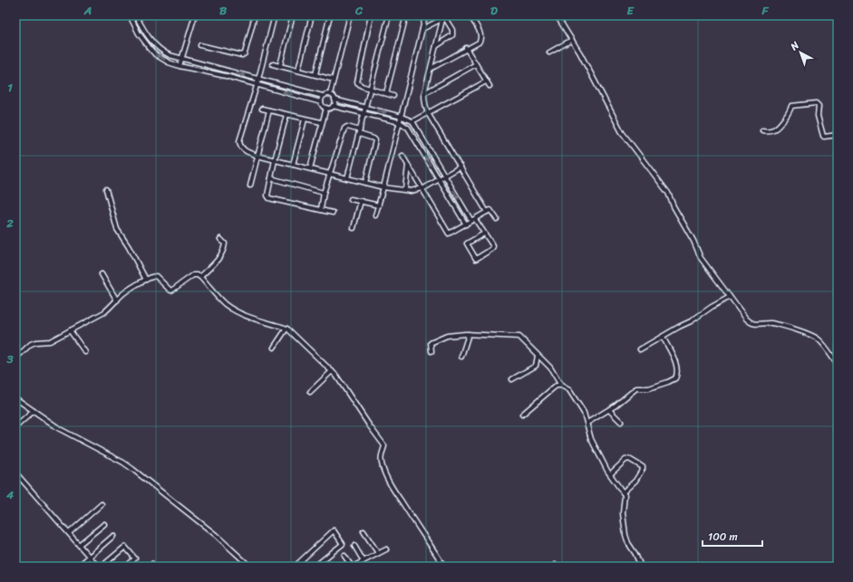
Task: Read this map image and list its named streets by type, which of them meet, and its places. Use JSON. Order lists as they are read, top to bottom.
{
  "scale_bar": "100 m",
  "north": "top left",
  "grid": {
    "columns": [
      "A",
      "B",
      "C",
      "D",
      "E",
      "F"
    ],
    "rows": [
      "1",
      "2",
      "3",
      "4"
    ]
  }
}
